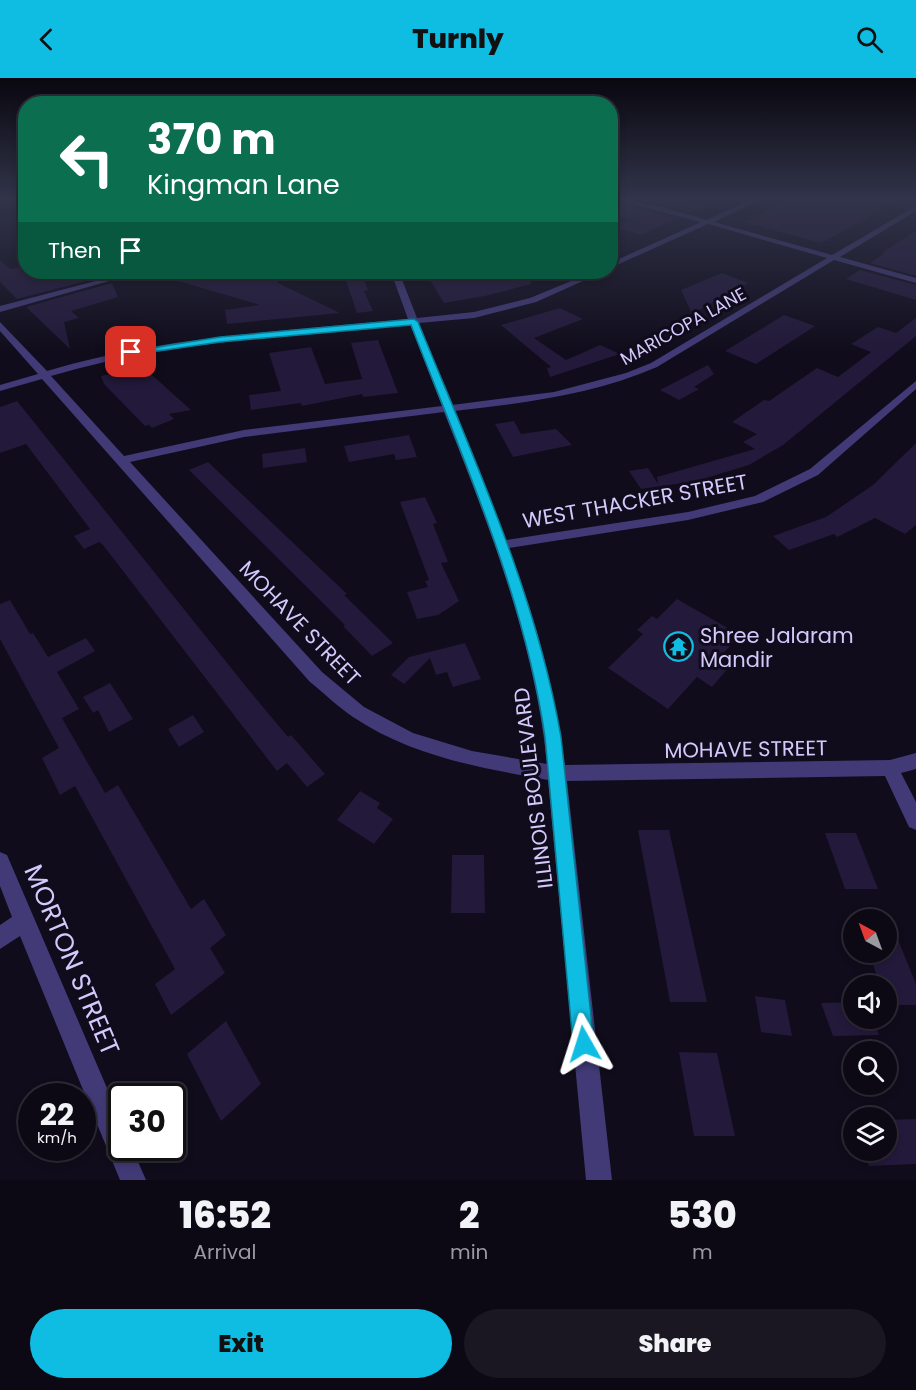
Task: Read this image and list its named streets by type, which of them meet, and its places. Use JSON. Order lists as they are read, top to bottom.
{
  "streets": {
    "street": [
      "MARICOPA LANE",
      "WEST THACKER STREET",
      "MOHAVE STREET",
      "ILLINOIS BOULEVARD",
      "MORTON STREET"
    ]
  },
  "crossings": [
    ["MARICOPA LANE", "MOHAVE STREET"],
    ["MARICOPA LANE", "ILLINOIS BOULEVARD"],
    ["WEST THACKER STREET", "ILLINOIS BOULEVARD"],
    ["MOHAVE STREET", "ILLINOIS BOULEVARD"]
  ],
  "places": {
    "temple": ["Shree Jalaram Mandir"]
  },
  "north": "top left",
  "page": {
    "header": "Turnly",
    "turn": ["370 m", "Kingman Lane"],
    "then": "Then",
    "speed": "22 km/h",
    "limit": "30",
    "eta": [
      "16:52",
      "Arrival",
      "2",
      "min",
      "530",
      "m"
    ],
    "buttons": ["Exit", "Share"]
  }
}
